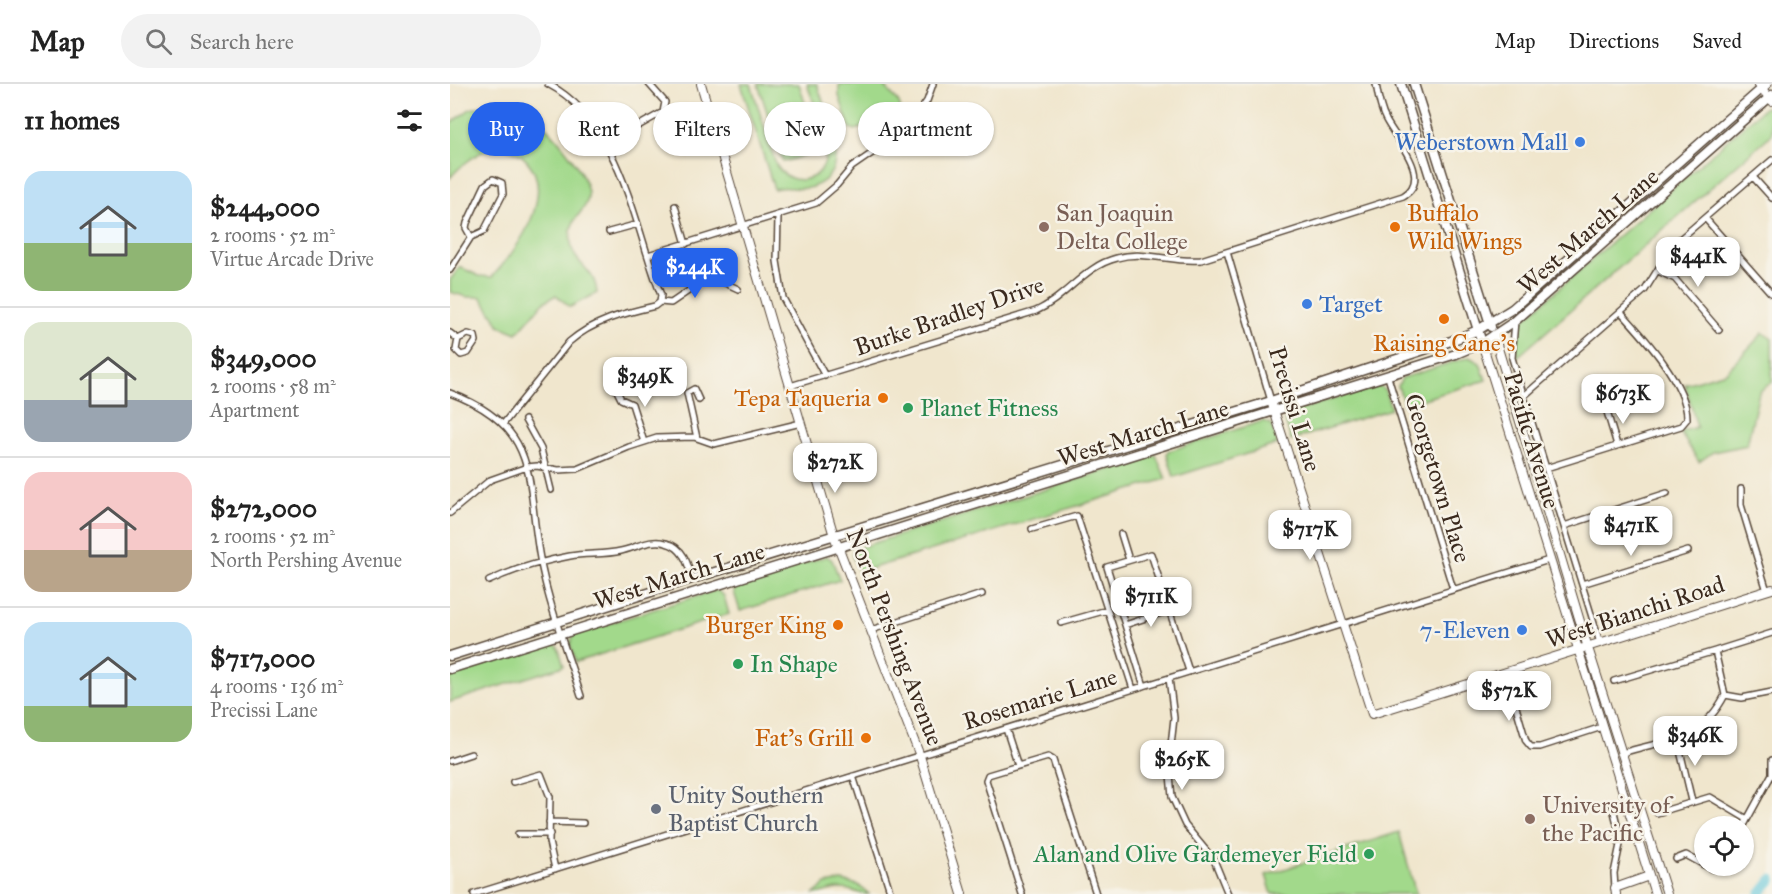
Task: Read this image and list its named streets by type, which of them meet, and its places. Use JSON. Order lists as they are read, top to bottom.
{
  "streets": {
    "main road": [
      "West March Lane",
      "Precissi Lane",
      "Pacific Avenue",
      "West Bianchi Road",
      "North Pershing Avenue"
    ],
    "street": ["Burke Bradley Drive", "Georgetown Place", "Rosemarie Lane"]
  },
  "crossings": [
    ["West March Lane", "Precissi Lane"],
    ["West March Lane", "Pacific Avenue"],
    ["West March Lane", "Georgetown Place"],
    ["West March Lane", "North Pershing Avenue"],
    ["Burke Bradley Drive", "Precissi Lane"],
    ["Burke Bradley Drive", "North Pershing Avenue"],
    ["Precissi Lane", "West Bianchi Road"],
    ["Precissi Lane", "Rosemarie Lane"],
    ["Pacific Avenue", "West Bianchi Road"],
    ["Pacific Avenue", "Rosemarie Lane"],
    ["Georgetown Place", "Rosemarie Lane"],
    ["North Pershing Avenue", "Rosemarie Lane"]
  ],
  "places": [
    "Weberstown Mall",
    "San Joaquin Delta College",
    "Buffalo Wild Wings",
    "Target",
    "Raising Cane's",
    "Tepa Taqueria",
    "Planet Fitness",
    "Burger King",
    "7-Eleven",
    "In Shape",
    "Fat's Grill",
    "Unity Southern Baptist Church",
    "University of the Pacific",
    "Alan and Olive Gardemeyer Field"
  ],
  "page": {
    "header": "Map",
    "search": "Search here",
    "nav": ["Map", "Directions", "Saved"],
    "heading": "11 homes",
    "chip": [
      "Buy",
      "Rent",
      "Filters",
      "New",
      "Apartment"
    ],
    "list": [
      {
        "name": "$244,000",
        "note": "2 rooms · 52 m² · Virtue Arcade Drive"
      },
      {
        "name": "$349,000",
        "note": "2 rooms · 58 m² · Apartment"
      },
      {
        "name": "$272,000",
        "note": "2 rooms · 52 m² · North Pershing Avenue"
      },
      {
        "name": "$717,000",
        "note": "4 rooms · 136 m² · Precissi Lane"
      }
    ],
    "price": [
      "$441K",
      "$244K",
      "$349K",
      "$673K",
      "$272K",
      "$471K",
      "$717K",
      "$711K",
      "$572K",
      "$346K",
      "$265K"
    ]
  }
}
